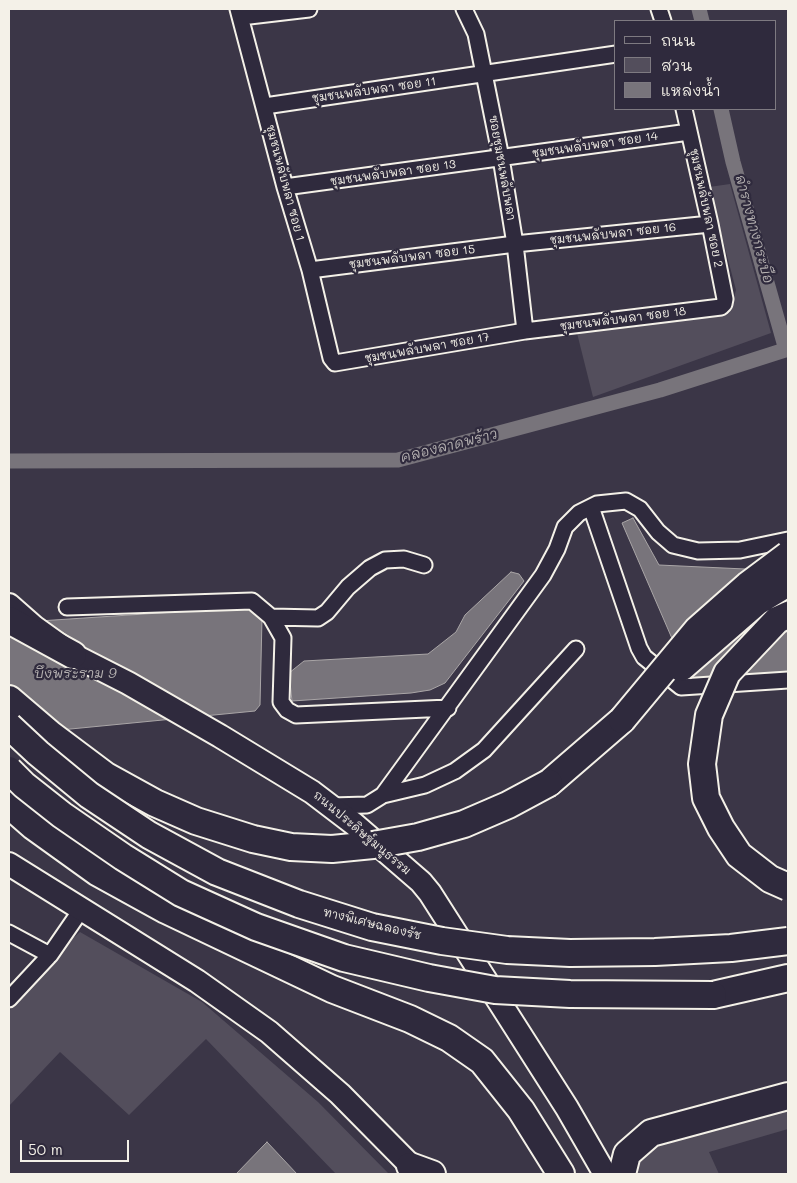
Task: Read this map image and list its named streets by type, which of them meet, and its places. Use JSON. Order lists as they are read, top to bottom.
{
  "streets": {
    "highway": ["ทางพิเศษฉลองรัช"],
    "main road": ["ถนนประดิษฐ์มนูธรรม"],
    "street": [
      "ชุมชนพลับพลา ซอย 11",
      "ชุมชนพลับพลา ซอย 14",
      "ซอยชุมชนพลับพลา",
      "ชุมชนพลับพลา ซอย 13",
      "ชุมชนพลับพลา ซอย 1",
      "ชุมชนพลับพลา ซอย 2",
      "ชุมชนพลับพลา ซอย 16",
      "ชุมชนพลับพลา ซอย 15",
      "ชุมชนพลับพลา ซอย 18",
      "ชุมชนพลับพลา ซอย 17"
    ]
  },
  "crossings": [
    ["ชุมชนพลับพลา ซอย 11", "ซอยชุมชนพลับพลา"],
    ["ชุมชนพลับพลา ซอย 11", "ชุมชนพลับพลา ซอย 1"],
    ["ชุมชนพลับพลา ซอย 14", "ซอยชุมชนพลับพลา"],
    ["ชุมชนพลับพลา ซอย 14", "ชุมชนพลับพลา ซอย 13"],
    ["ชุมชนพลับพลา ซอย 14", "ชุมชนพลับพลา ซอย 2"],
    ["ซอยชุมชนพลับพลา", "ชุมชนพลับพลา ซอย 13"],
    ["ซอยชุมชนพลับพลา", "ชุมชนพลับพลา ซอย 16"],
    ["ซอยชุมชนพลับพลา", "ชุมชนพลับพลา ซอย 15"],
    ["ซอยชุมชนพลับพลา", "ชุมชนพลับพลา ซอย 18"],
    ["ซอยชุมชนพลับพลา", "ชุมชนพลับพลา ซอย 17"],
    ["ชุมชนพลับพลา ซอย 13", "ชุมชนพลับพลา ซอย 1"],
    ["ชุมชนพลับพลา ซอย 1", "ชุมชนพลับพลา ซอย 15"],
    ["ชุมชนพลับพลา ซอย 1", "ชุมชนพลับพลา ซอย 17"],
    ["ชุมชนพลับพลา ซอย 2", "ชุมชนพลับพลา ซอย 16"],
    ["ชุมชนพลับพลา ซอย 2", "ชุมชนพลับพลา ซอย 18"],
    ["ชุมชนพลับพลา ซอย 16", "ชุมชนพลับพลา ซอย 15"],
    ["ชุมชนพลับพลา ซอย 18", "ชุมชนพลับพลา ซอย 17"]
  ],
  "water": ["ลำรางทางกระบือ", "คลองลาดพร้าว", "บึงพระราม 9"],
  "legend": ["ถนน", "สวน", "แหล่งน้ำ"],
  "scale_bar": "50 m"
}
